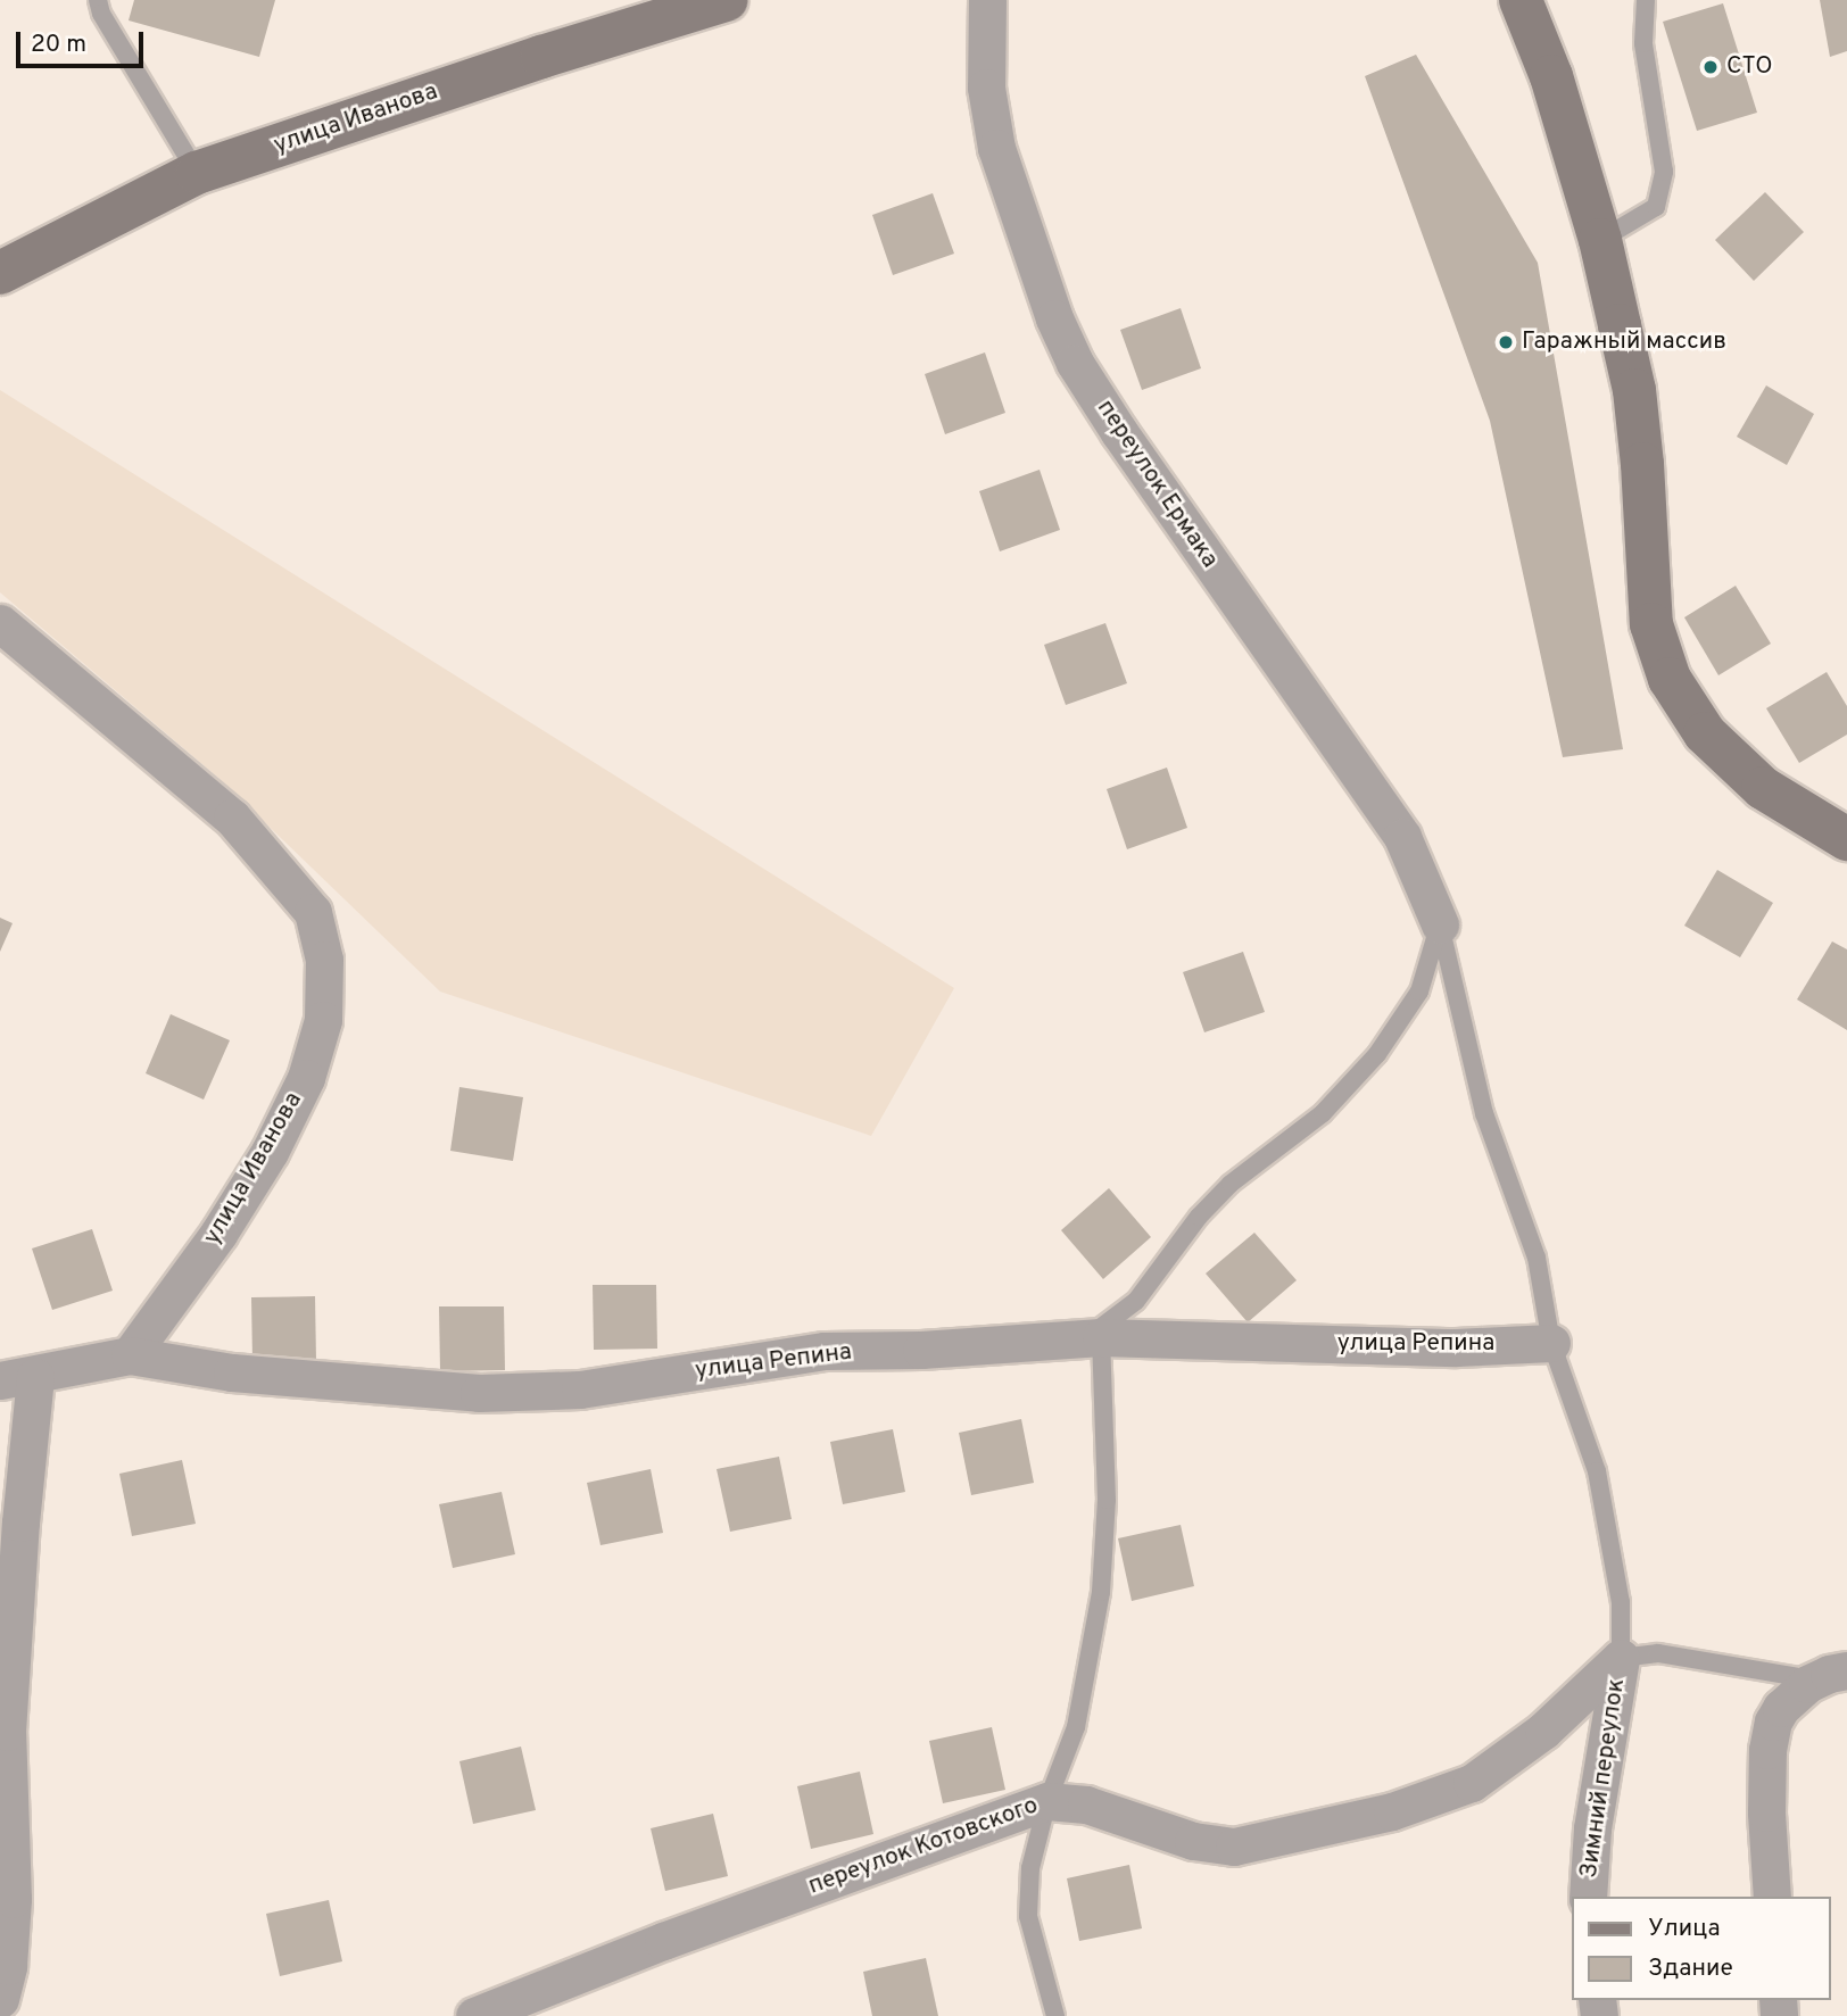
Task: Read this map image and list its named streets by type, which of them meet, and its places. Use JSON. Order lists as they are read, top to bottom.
{
  "streets": {
    "street": [
      "улица Иванова",
      "переулок Ермака",
      "улица Репина",
      "Зимний переулок",
      "переулок Котовского"
    ]
  },
  "crossings": [
    ["улица Иванова", "улица Репина"],
    ["Зимний переулок", "переулок Котовского"]
  ],
  "places": ["СТО", "Гаражный массив"],
  "legend": ["Улица", "Здание"],
  "scale_bar": "20 m"
}
